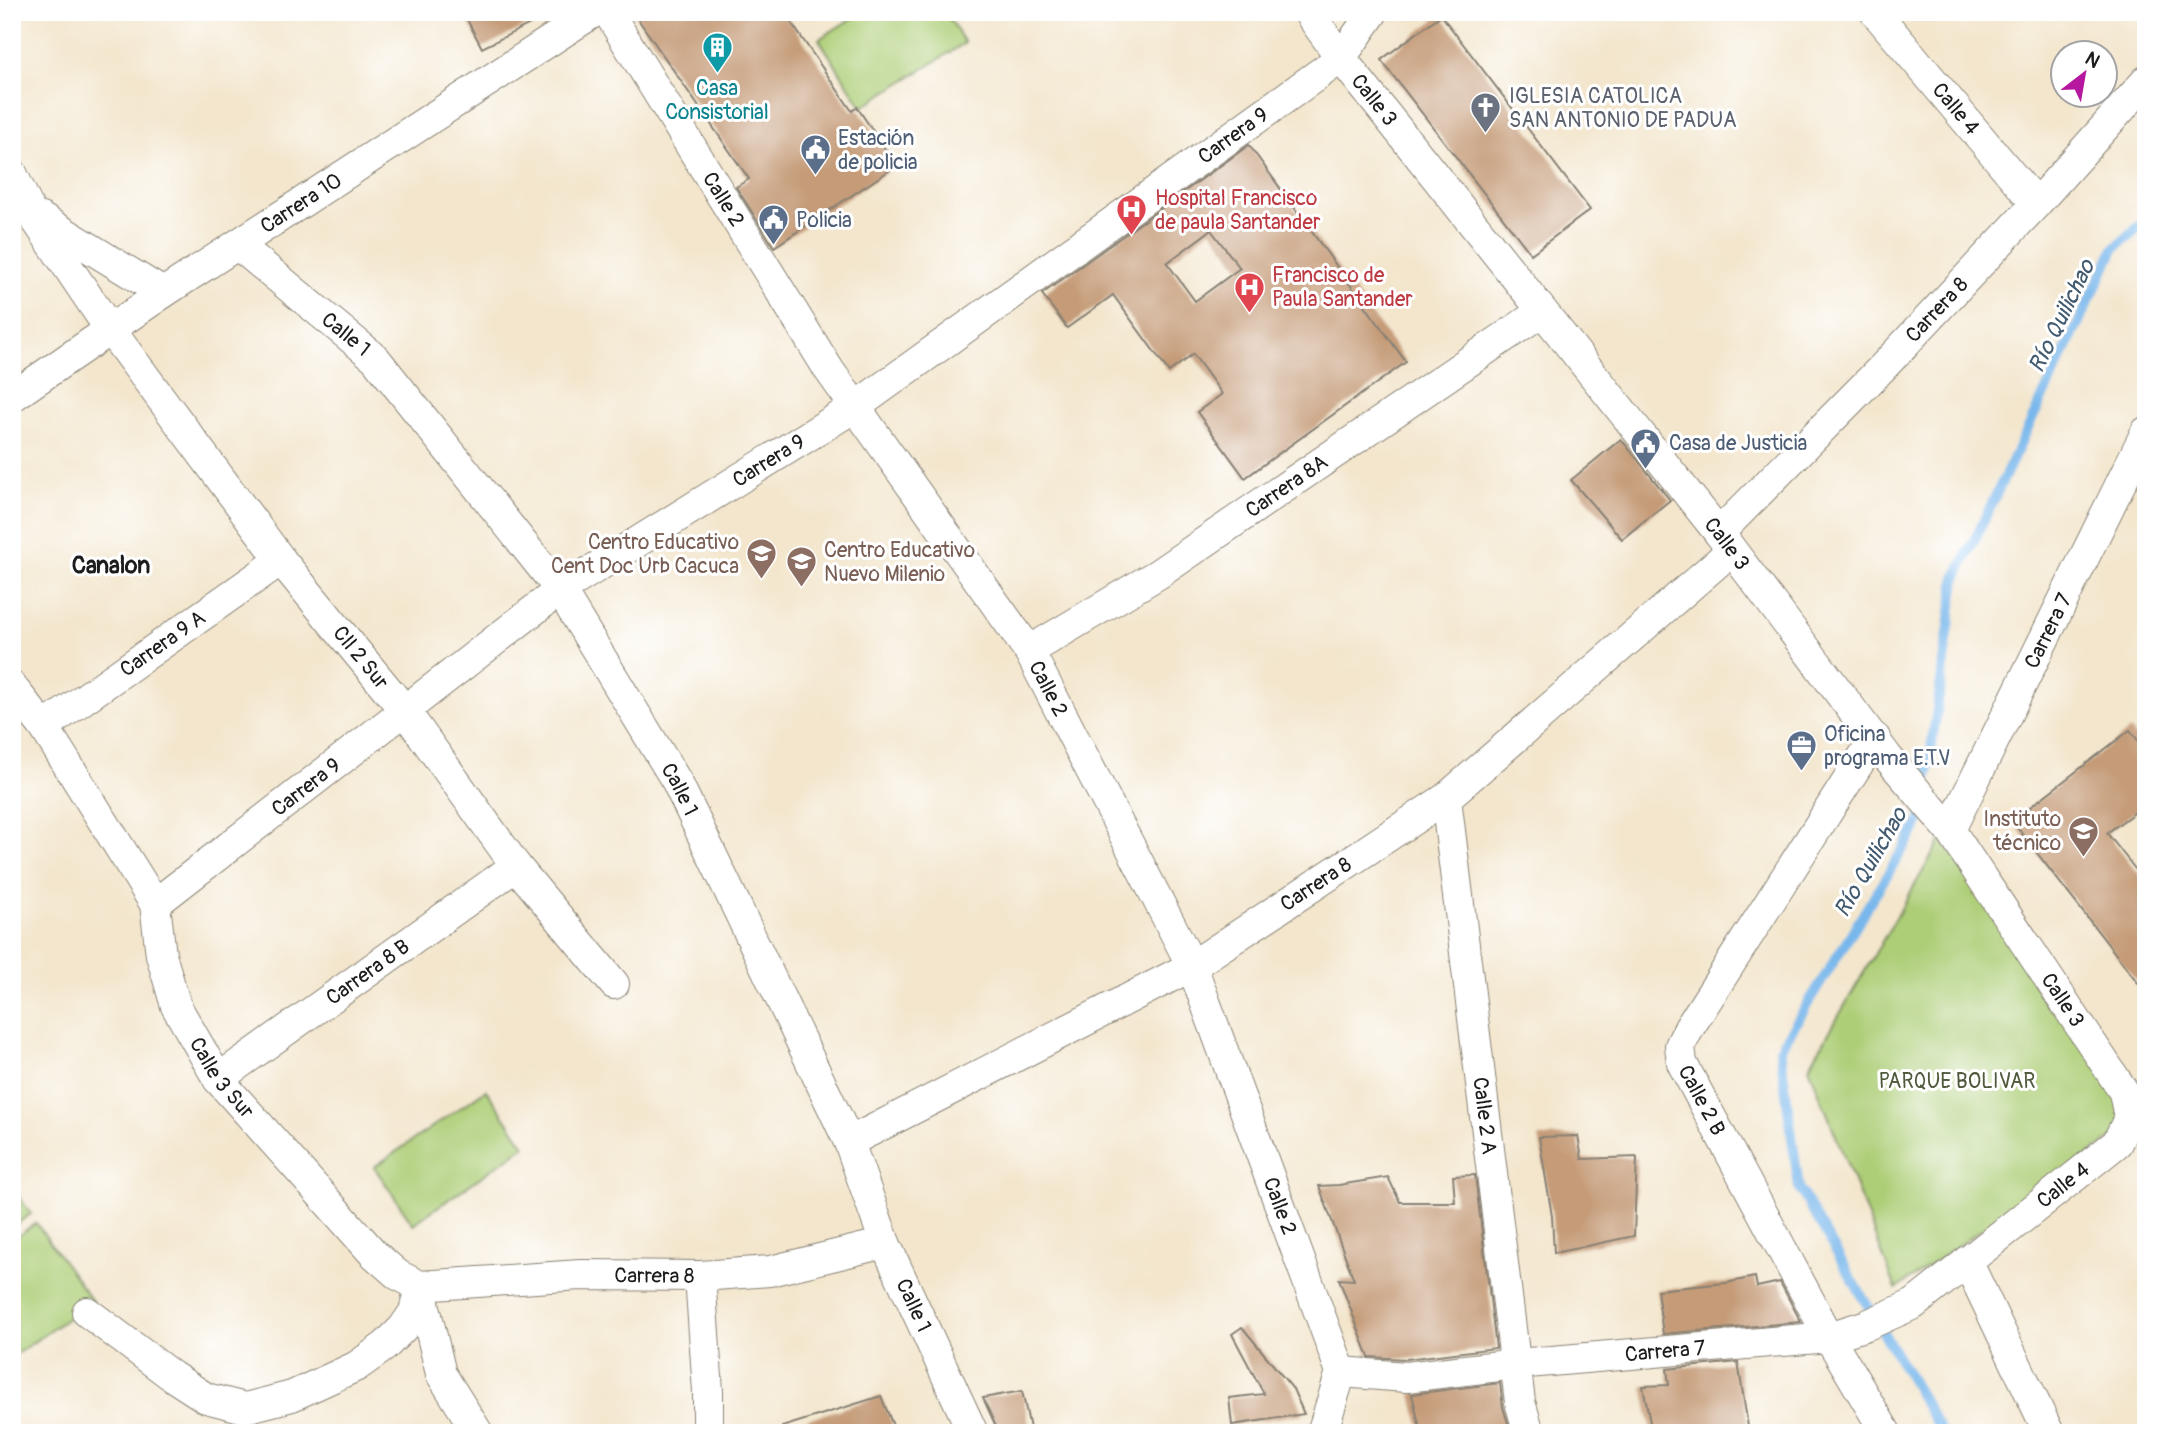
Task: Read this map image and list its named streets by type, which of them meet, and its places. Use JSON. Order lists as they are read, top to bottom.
{
  "streets": {
    "street": [
      "Calle 3",
      "Calle 4",
      "Carrera 9",
      "Calle 2",
      "Carrera 10",
      "Carrera 8",
      "Calle 1",
      "Carrera 8A",
      "Carrera 7",
      "Carrera 9 A",
      "Cll 2 Sur",
      "Carrera 8 B",
      "Calle 3 Sur",
      "Calle 2 B",
      "Calle 2 A"
    ]
  },
  "crossings": [
    ["Calle 3", "Calle 4"],
    ["Calle 3", "Carrera 9"],
    ["Calle 3", "Carrera 8"],
    ["Calle 3", "Carrera 8A"],
    ["Calle 3", "Carrera 7"],
    ["Calle 3", "Calle 2 B"],
    ["Calle 4", "Carrera 8"],
    ["Calle 4", "Carrera 7"],
    ["Carrera 9", "Calle 2"],
    ["Carrera 9", "Calle 1"],
    ["Carrera 9", "Cll 2 Sur"],
    ["Carrera 9", "Calle 3 Sur"],
    ["Calle 2", "Carrera 8"],
    ["Calle 2", "Carrera 8A"],
    ["Calle 2", "Carrera 7"],
    ["Carrera 10", "Calle 1"],
    ["Carrera 10", "Cll 2 Sur"],
    ["Carrera 8", "Calle 1"],
    ["Carrera 8", "Calle 3 Sur"],
    ["Carrera 8", "Calle 2 A"],
    ["Carrera 7", "Calle 2 B"],
    ["Carrera 7", "Calle 2 A"],
    ["Carrera 9 A", "Cll 2 Sur"],
    ["Carrera 9 A", "Calle 3 Sur"],
    ["Cll 2 Sur", "Carrera 8 B"],
    ["Carrera 8 B", "Calle 3 Sur"]
  ],
  "districts": ["Canalon"],
  "water": ["Río Quilichao"],
  "parks": ["PARQUE BOLIVAR"],
  "places": {
    "building": ["Casa Consistorial"],
    "church": ["IGLESIA CATOLICA SAN ANTONIO DE PADUA"],
    "public building": ["Estación de policia", "Policia", "Casa de Justicia"],
    "hospital": ["Hospital Francisco de paula Santander", "Francisco de Paula Santander"],
    "school or university": ["Centro Educativo Cent Doc Urb Cacuca", "Centro Educativo Nuevo Milenio", "Instituto técnico"],
    "office": ["Oficina programa E.T.V"]
  },
  "north": "top right"
}
